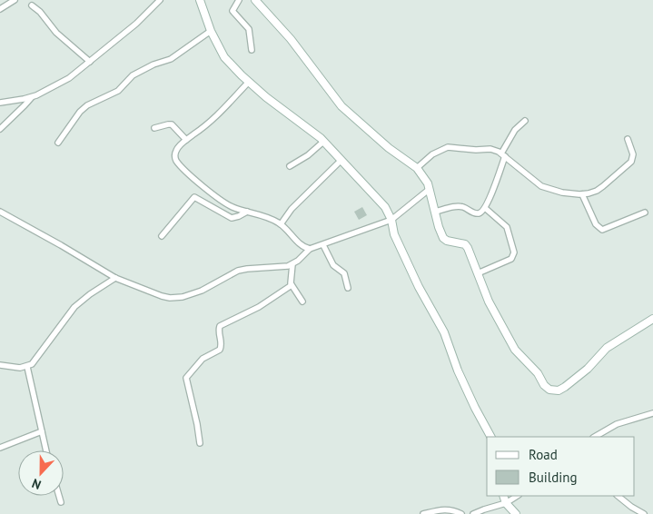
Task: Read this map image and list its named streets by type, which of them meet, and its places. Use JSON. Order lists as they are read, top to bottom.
{
  "legend": ["Road", "Building"],
  "north": "bottom"
}
